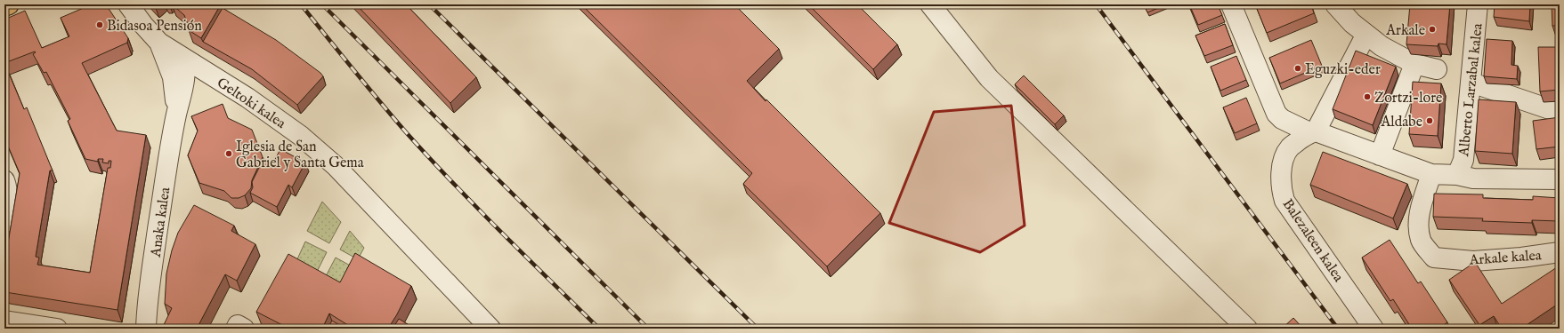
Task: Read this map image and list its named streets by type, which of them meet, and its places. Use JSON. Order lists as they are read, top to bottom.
{
  "streets": {
    "street": [
      "Alberto Larzabal kalea",
      "Geltoki kalea",
      "Anaka kalea",
      "Balezaleen kalea",
      "Arkale kalea"
    ]
  },
  "crossings": [
    ["Geltoki kalea", "Anaka kalea"]
  ],
  "places": [
    "Bidasoa Pensión",
    "Arkale",
    "Eguzki-eder",
    "Zortzi-lore",
    "Aldabe",
    "Iglesia de San Gabriel y Santa Gema"
  ]
}
